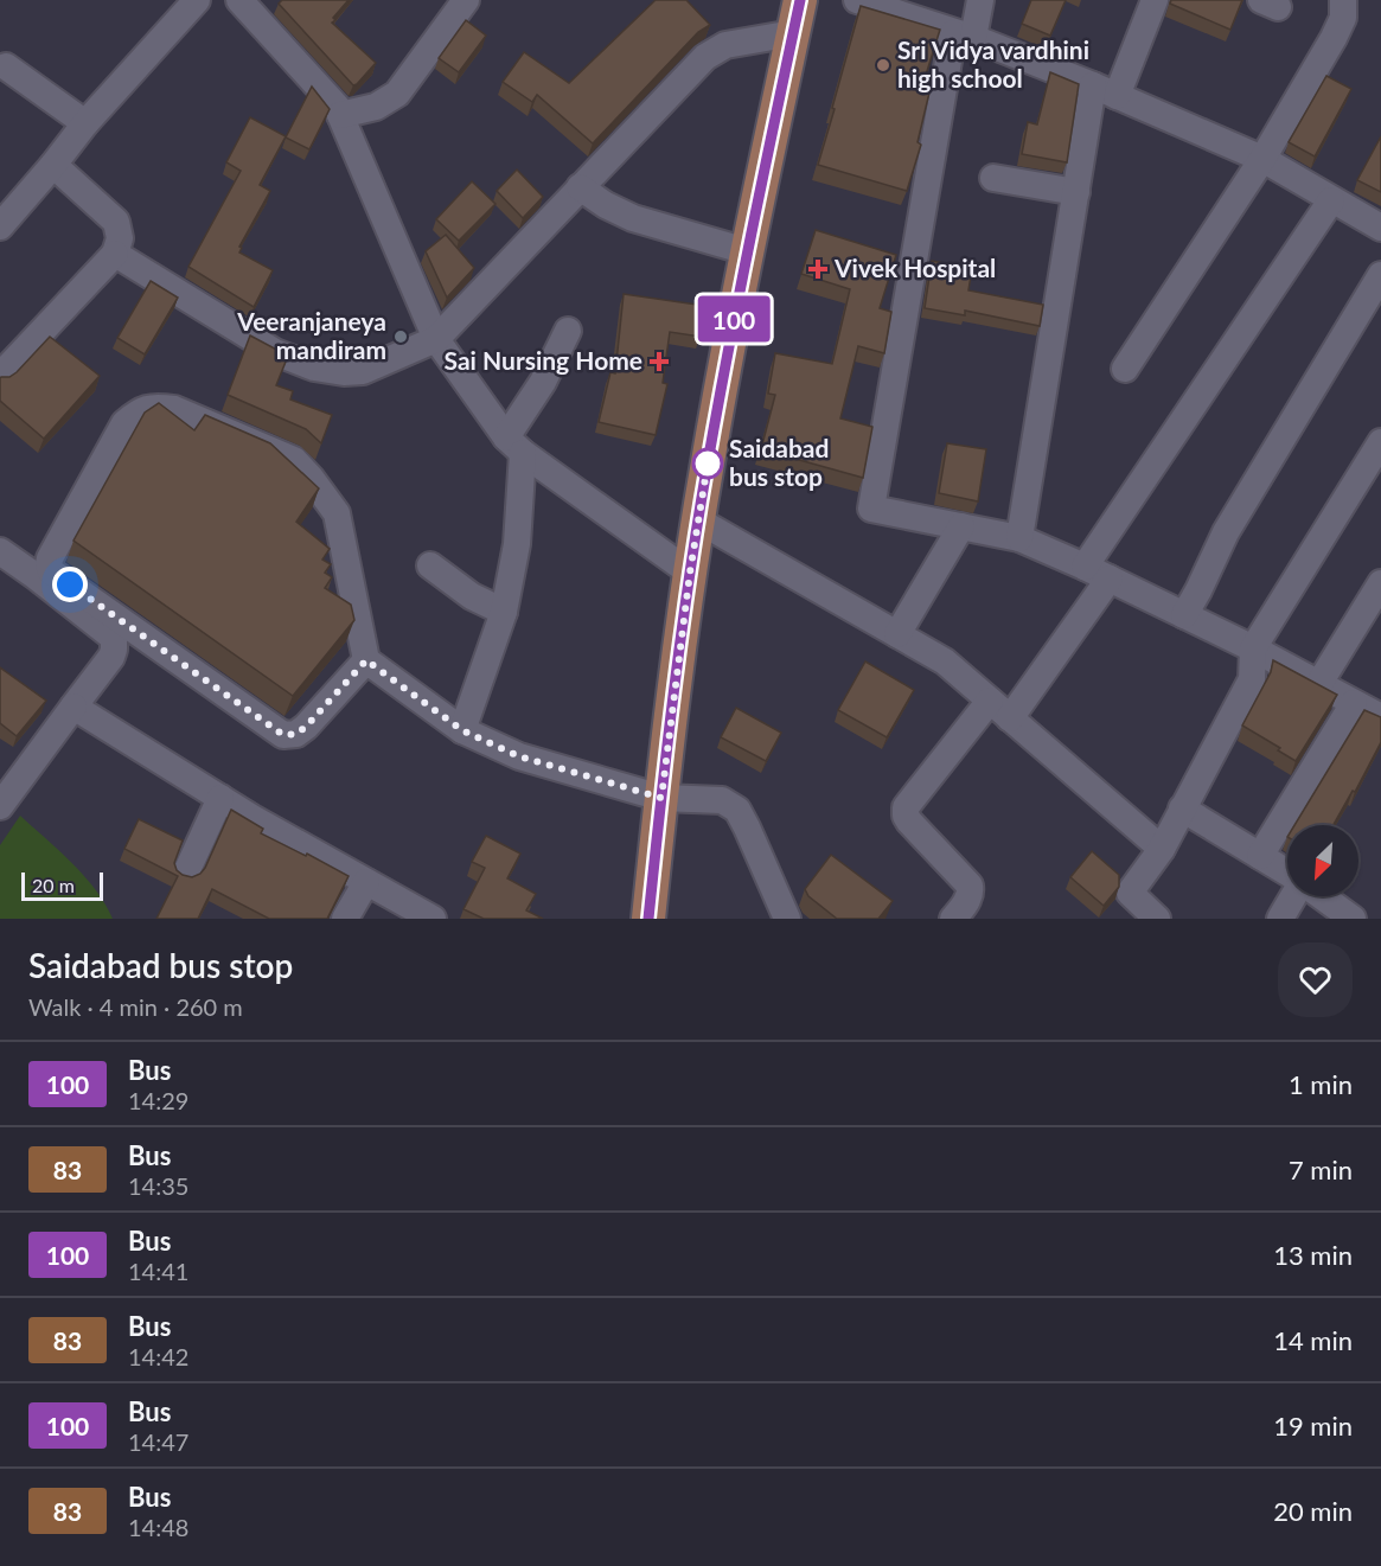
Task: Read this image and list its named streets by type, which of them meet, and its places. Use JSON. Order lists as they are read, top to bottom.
{
  "places": {
    "other": ["Sri Vidya vardhini high school", "Veeranjaneya mandiram", "Saidabad bus stop"],
    "health": ["Vivek Hospital", "Sai Nursing Home"]
  },
  "lines": ["bus line 100"],
  "scale_bar": "20 m",
  "north": "bottom left",
  "page": {
    "on_map": "100",
    "scale": "20 m",
    "heading": ["Saidabad bus stop", "Walk · 4 min · 260 m"],
    "list": [
      {
        "mark": "100",
        "name": "Bus",
        "note": "14:29",
        "value": "1 min"
      },
      {
        "mark": "83",
        "name": "Bus",
        "note": "14:35",
        "value": "7 min"
      },
      {
        "mark": "100",
        "name": "Bus",
        "note": "14:41",
        "value": "13 min"
      },
      {
        "mark": "83",
        "name": "Bus",
        "note": "14:42",
        "value": "14 min"
      },
      {
        "mark": "100",
        "name": "Bus",
        "note": "14:47",
        "value": "19 min"
      },
      {
        "mark": "83",
        "name": "Bus",
        "note": "14:48",
        "value": "20 min"
      }
    ]
  }
}
